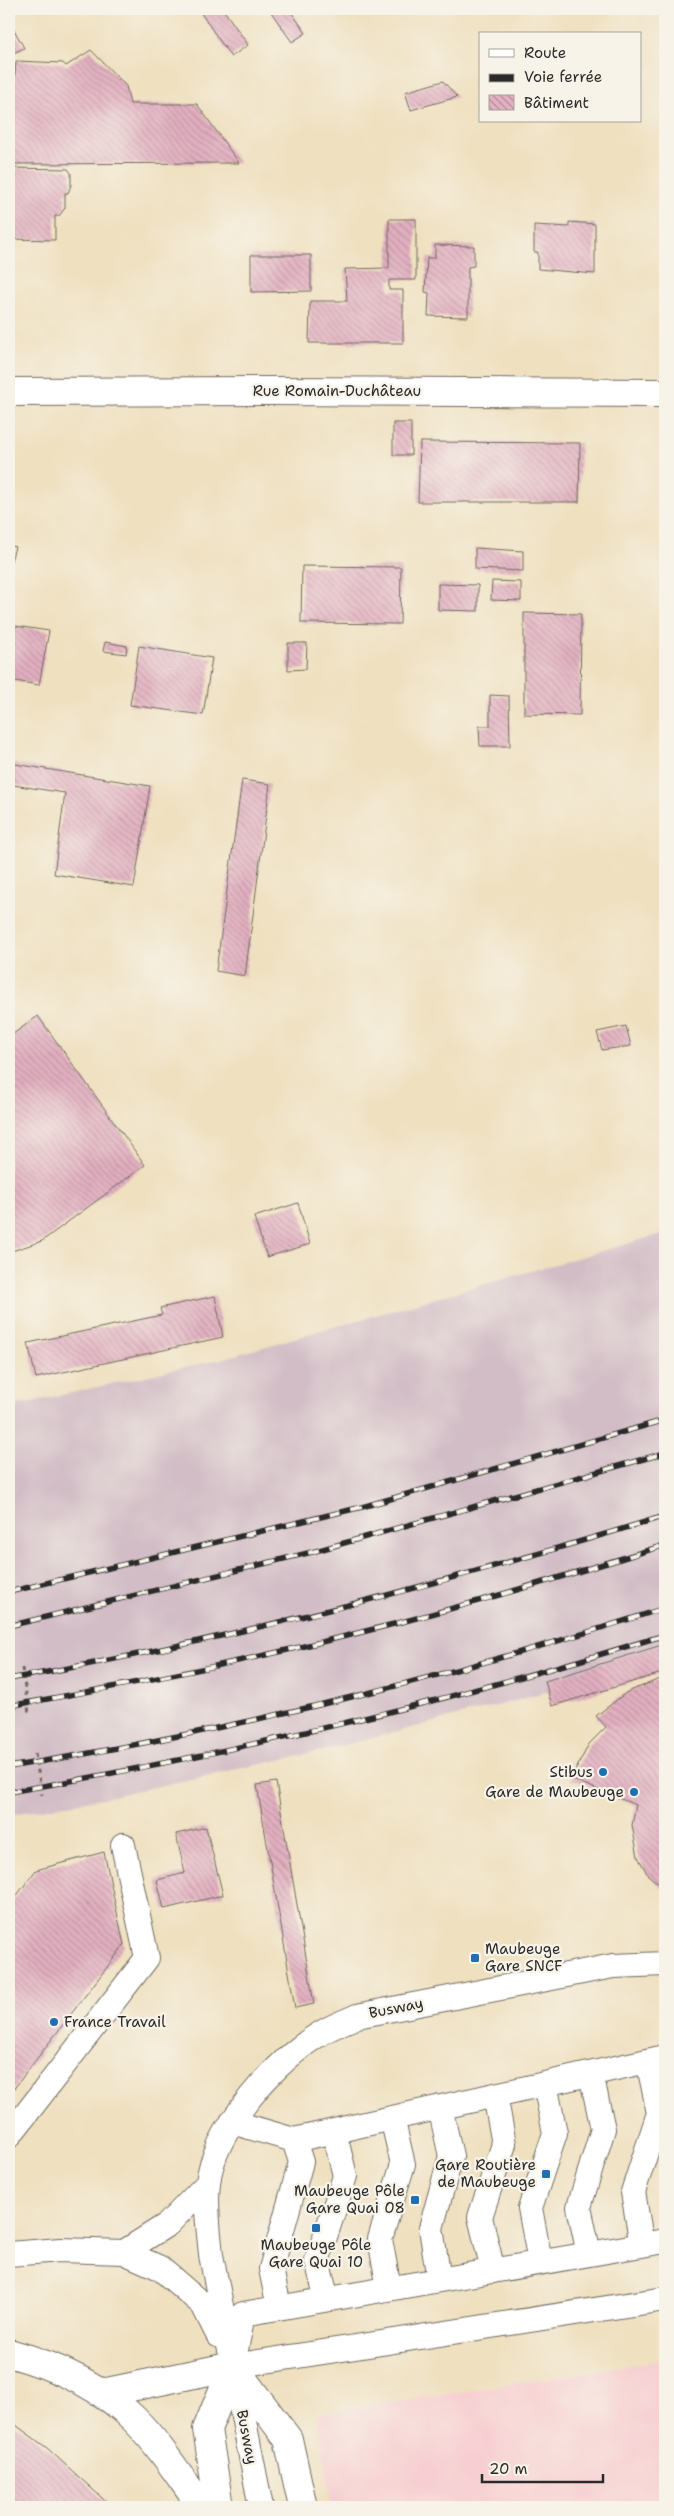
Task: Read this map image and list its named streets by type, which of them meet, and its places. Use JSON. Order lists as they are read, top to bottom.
{
  "streets": {
    "main road": ["Rue Romain-Duchâteau"],
    "lane": ["Busway"]
  },
  "places": {
    "other": ["Stibus", "Gare de Maubeuge", "France Travail"],
    "transit": [
      "Maubeuge Gare SNCF",
      "Gare Routière de Maubeuge",
      "Maubeuge Pôle Gare Quai 08",
      "Maubeuge Pôle Gare Quai 10"
    ]
  },
  "legend": ["Route", "Voie ferrée", "Bâtiment"],
  "scale_bar": "20 m"
}
